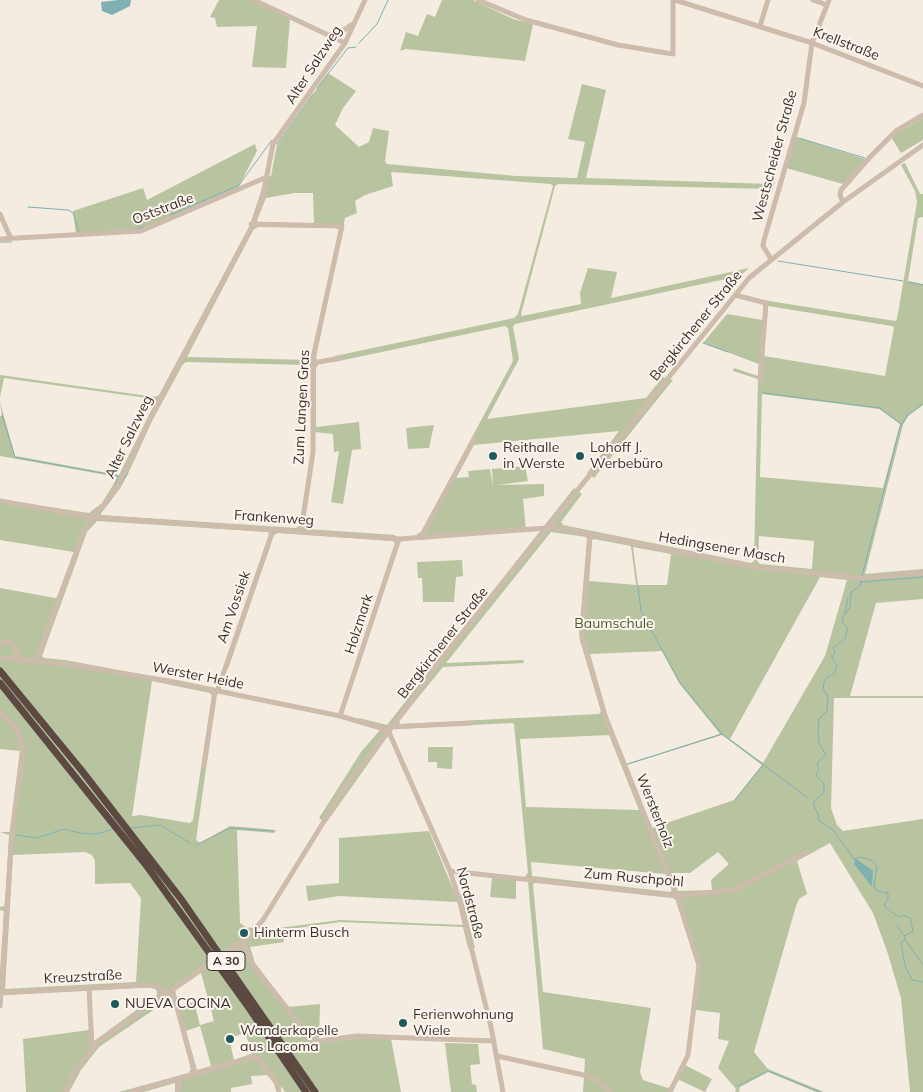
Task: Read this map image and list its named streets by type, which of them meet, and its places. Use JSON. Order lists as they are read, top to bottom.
{
  "streets": {
    "highway": ["A 30"],
    "street": [
      "Krellstraße",
      "Alter Salzweg",
      "Westscheider Straße",
      "Oststraße",
      "Bergkirchener Straße",
      "Zum Langen Gras",
      "Frankenweg",
      "Hedingsener Masch",
      "Am Vossiek",
      "Holzmark",
      "Werster Heide",
      "Wersterholz",
      "Zum Ruschpohl",
      "Nordstraße",
      "Kreuzstraße"
    ]
  },
  "crossings": [
    ["Krellstraße", "Westscheider Straße"],
    ["Alter Salzweg", "Oststraße"],
    ["Alter Salzweg", "Zum Langen Gras"],
    ["Alter Salzweg", "Frankenweg"],
    ["Alter Salzweg", "Werster Heide"],
    ["Westscheider Straße", "Bergkirchener Straße"],
    ["Bergkirchener Straße", "Frankenweg"],
    ["Bergkirchener Straße", "Hedingsener Masch"],
    ["Bergkirchener Straße", "Werster Heide"],
    ["Bergkirchener Straße", "Nordstraße"],
    ["Bergkirchener Straße", "Kreuzstraße"],
    ["Zum Langen Gras", "Frankenweg"],
    ["Frankenweg", "Hedingsener Masch"],
    ["Frankenweg", "Am Vossiek"],
    ["Frankenweg", "Holzmark"],
    ["Hedingsener Masch", "Wersterholz"],
    ["Am Vossiek", "Werster Heide"],
    ["Holzmark", "Werster Heide"],
    ["Werster Heide", "Nordstraße"],
    ["Wersterholz", "Zum Ruschpohl"],
    ["Zum Ruschpohl", "Nordstraße"]
  ],
  "parks": ["Baumschule"],
  "places": [
    "Reithalle in Werste",
    "Lohoff J. Werbebüro",
    "Hinterm Busch",
    "NUEVA COCINA",
    "Ferienwohnung Wiele",
    "Wanderkapelle aus Lacoma"
  ]
}
